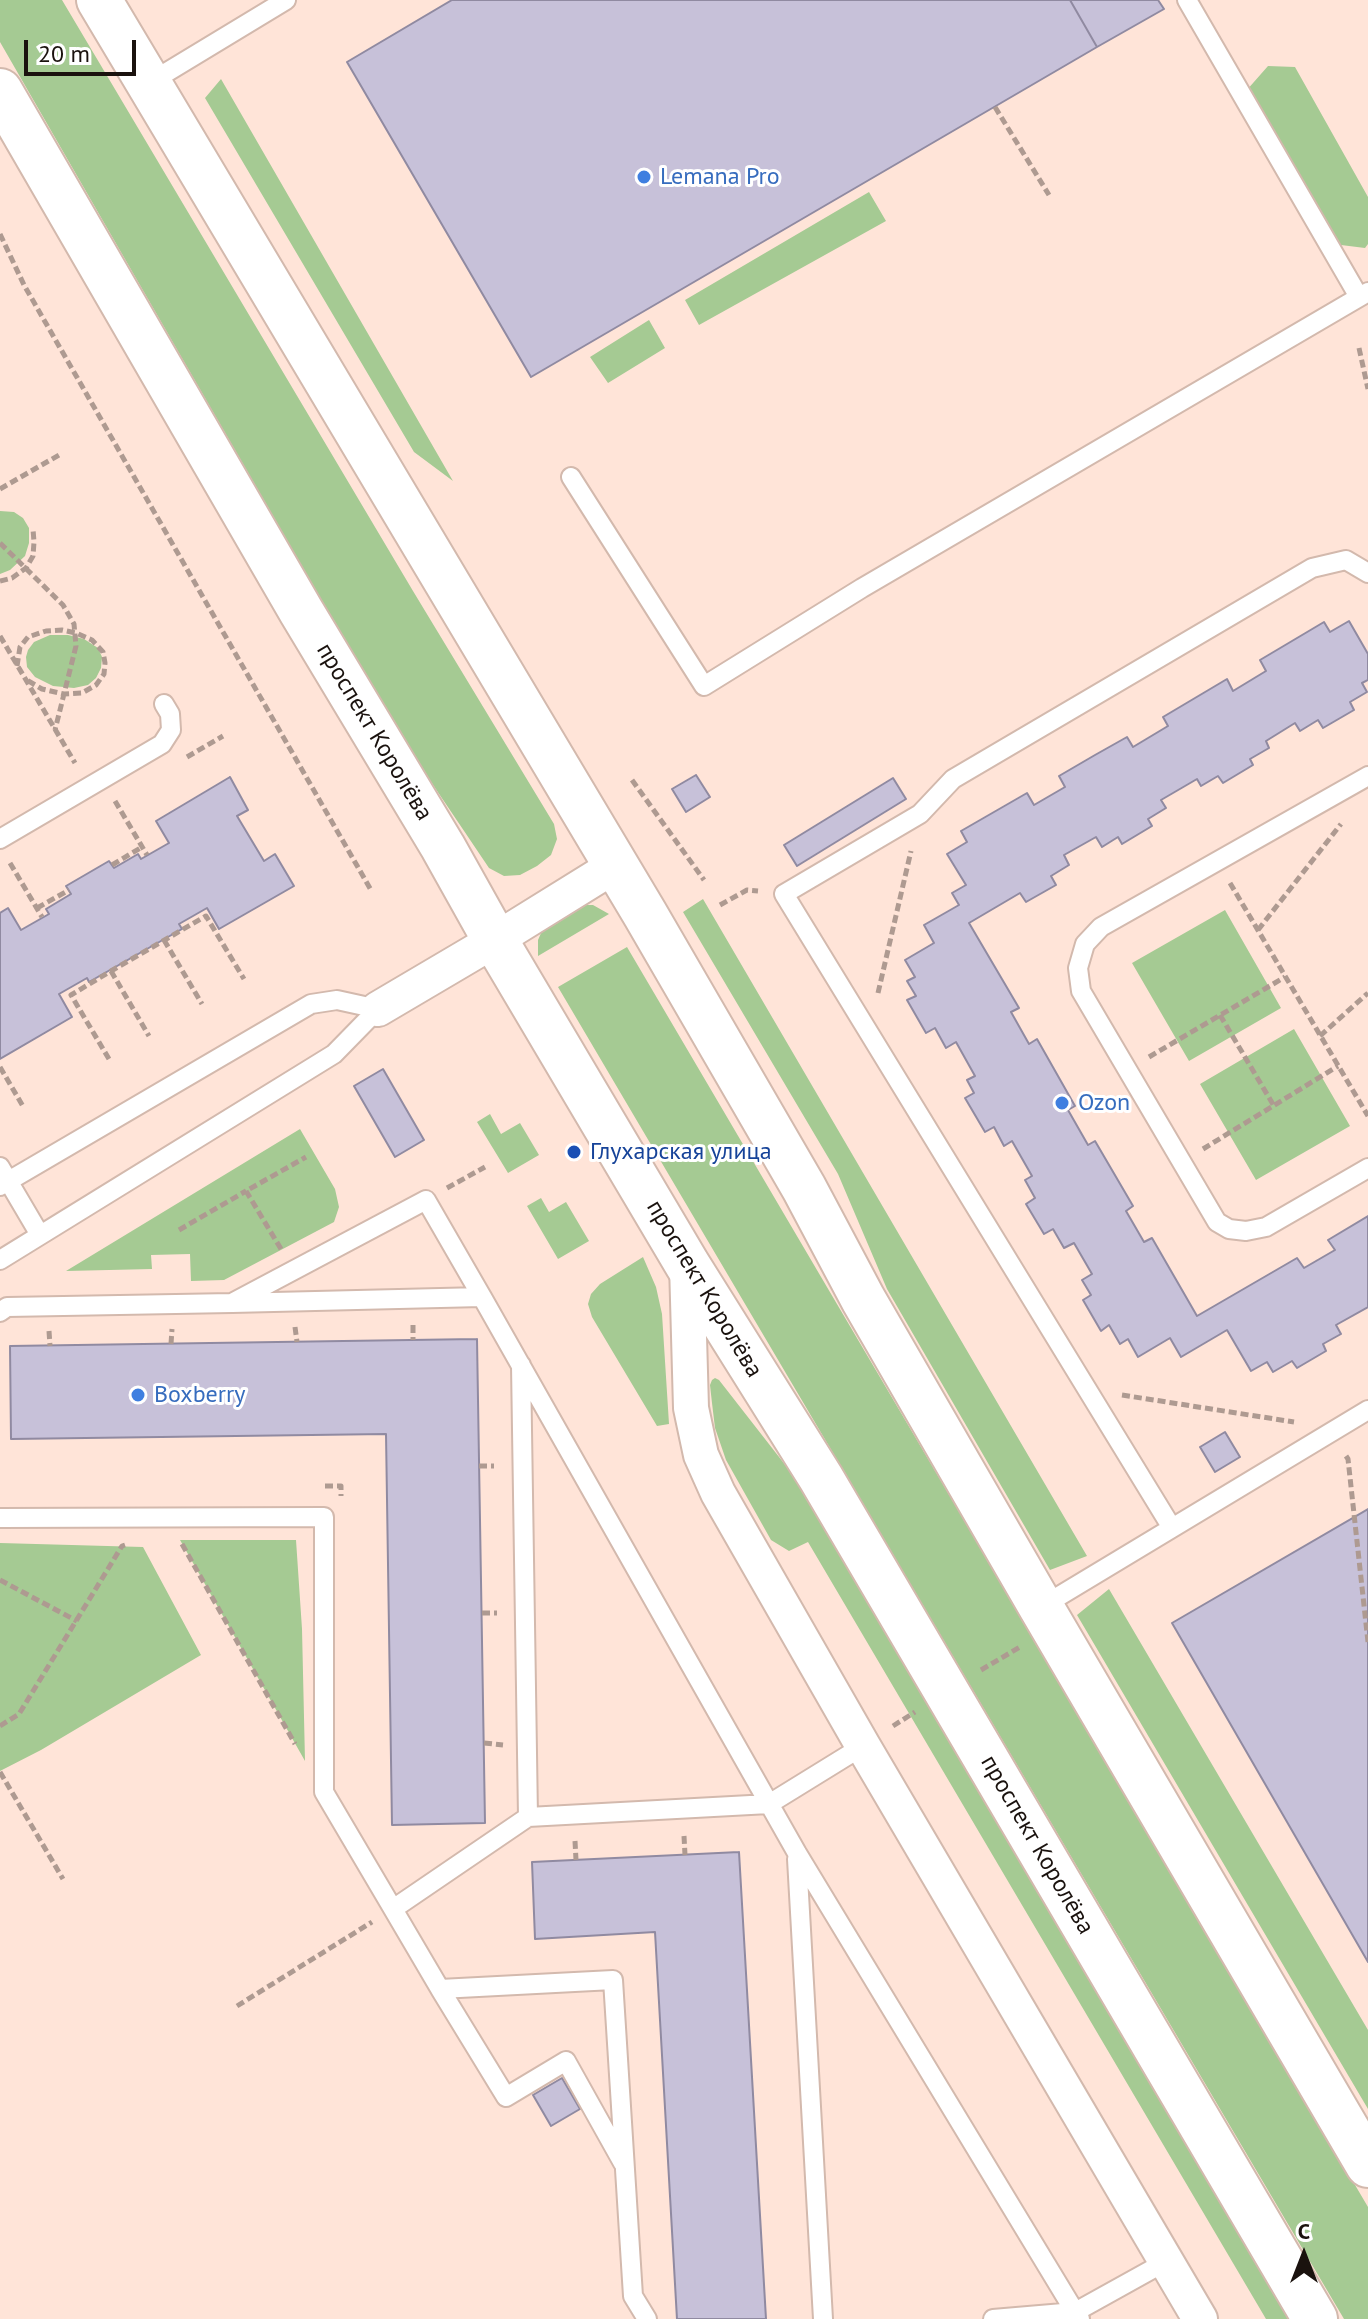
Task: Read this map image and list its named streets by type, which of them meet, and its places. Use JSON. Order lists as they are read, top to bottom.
{
  "streets": {
    "street": ["проспект Королёва"]
  },
  "places": [
    "Lemana Pro",
    "Ozon",
    "Глухарская улица",
    "Boxberry"
  ],
  "scale_bar": "20 m",
  "north": "top"
}
